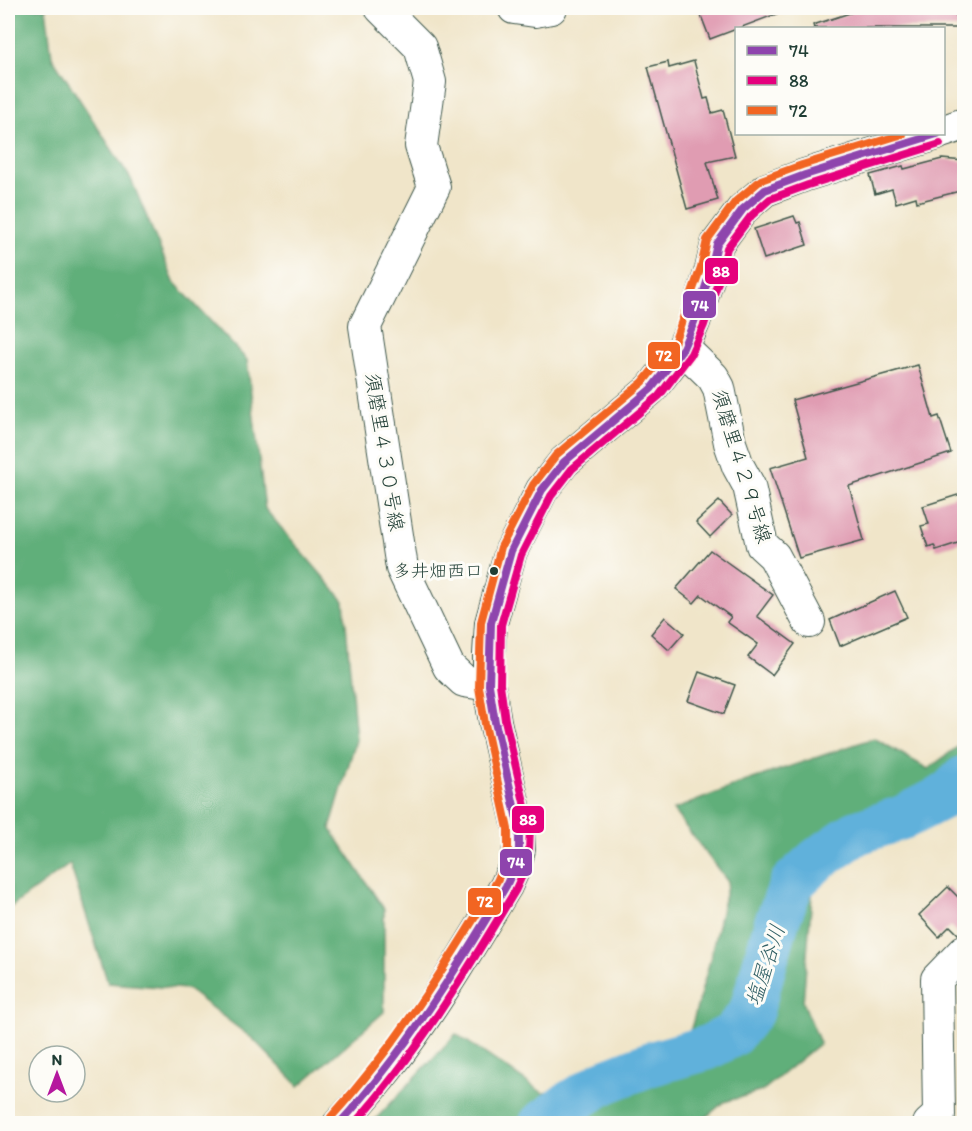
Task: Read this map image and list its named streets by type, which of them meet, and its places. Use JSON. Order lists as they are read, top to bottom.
{
  "streets": {
    "street": ["須磨里４３０号線", "須磨里４２９号線"]
  },
  "water": ["塩屋谷川"],
  "places": ["多井畑西口"],
  "lines": ["transit line 74", "transit line 72", "transit line 88"],
  "legend": ["74", "88", "72"],
  "north": "top"
}
